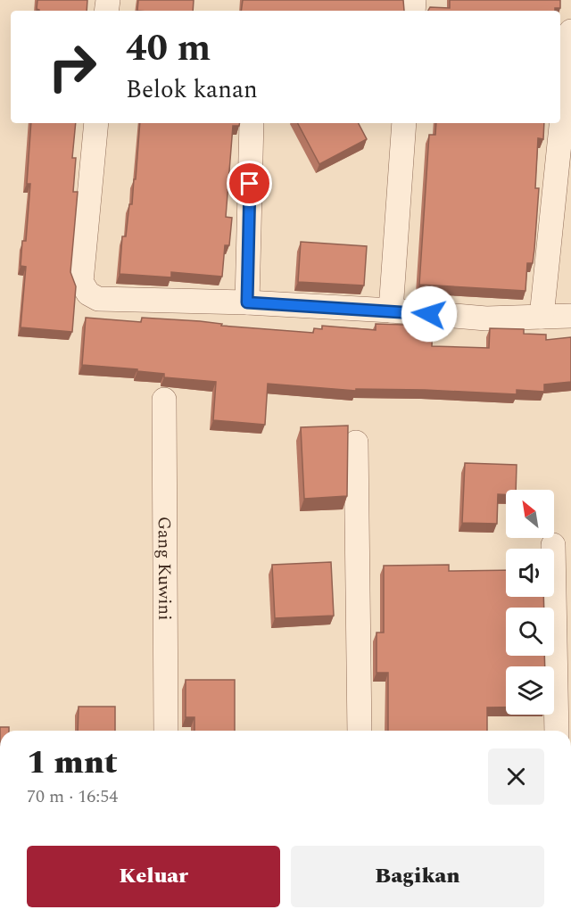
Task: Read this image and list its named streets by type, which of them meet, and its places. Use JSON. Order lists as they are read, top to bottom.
{
  "streets": {
    "street": ["Gang Kuwini"]
  },
  "north": "top left",
  "page": {
    "turn": ["40 m", "Belok kanan"],
    "heading": ["1 mnt", "70 m · 16:54"],
    "buttons": ["Keluar", "Bagikan"]
  }
}
